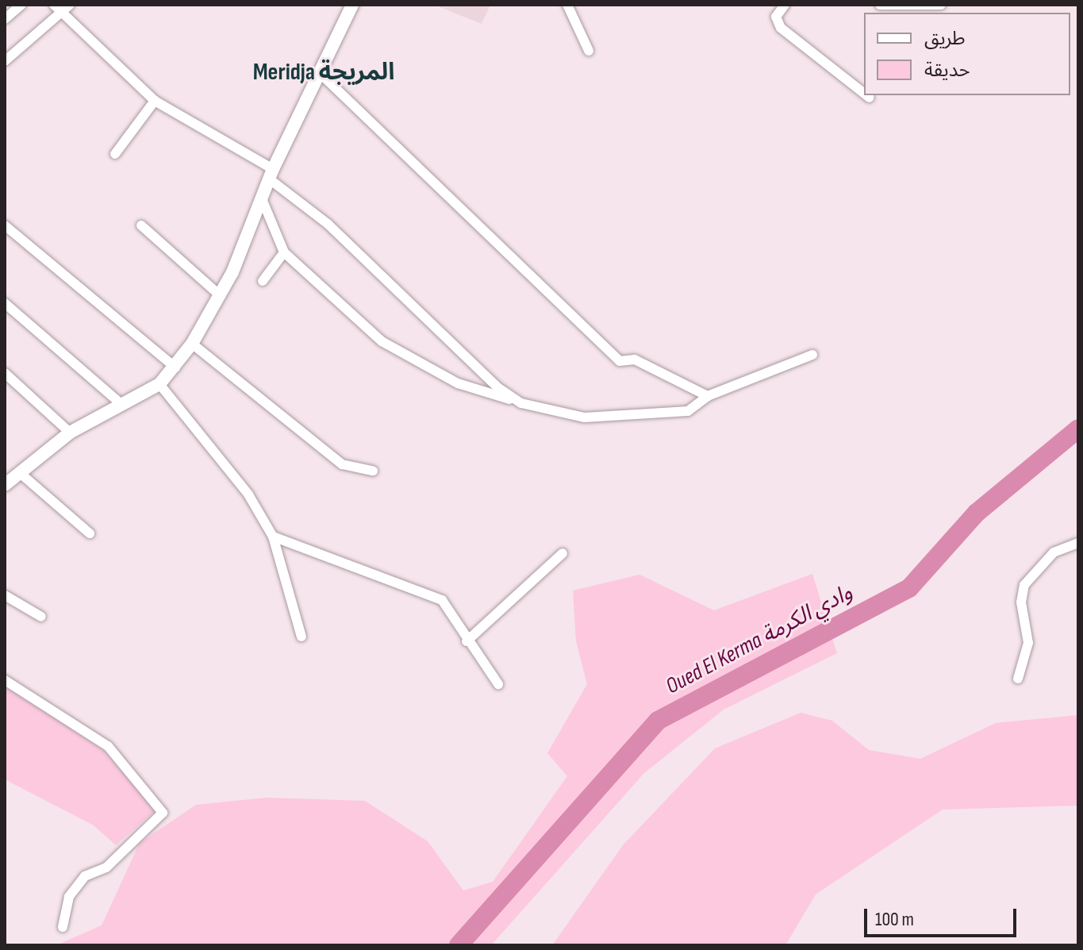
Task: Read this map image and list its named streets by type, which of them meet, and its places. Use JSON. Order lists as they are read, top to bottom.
{
  "districts": ["Meridja المريجة"],
  "water": ["Oued El Kerma وادي الكرمة"],
  "legend": ["طريق", "حديقة"],
  "scale_bar": "100 m"
}
